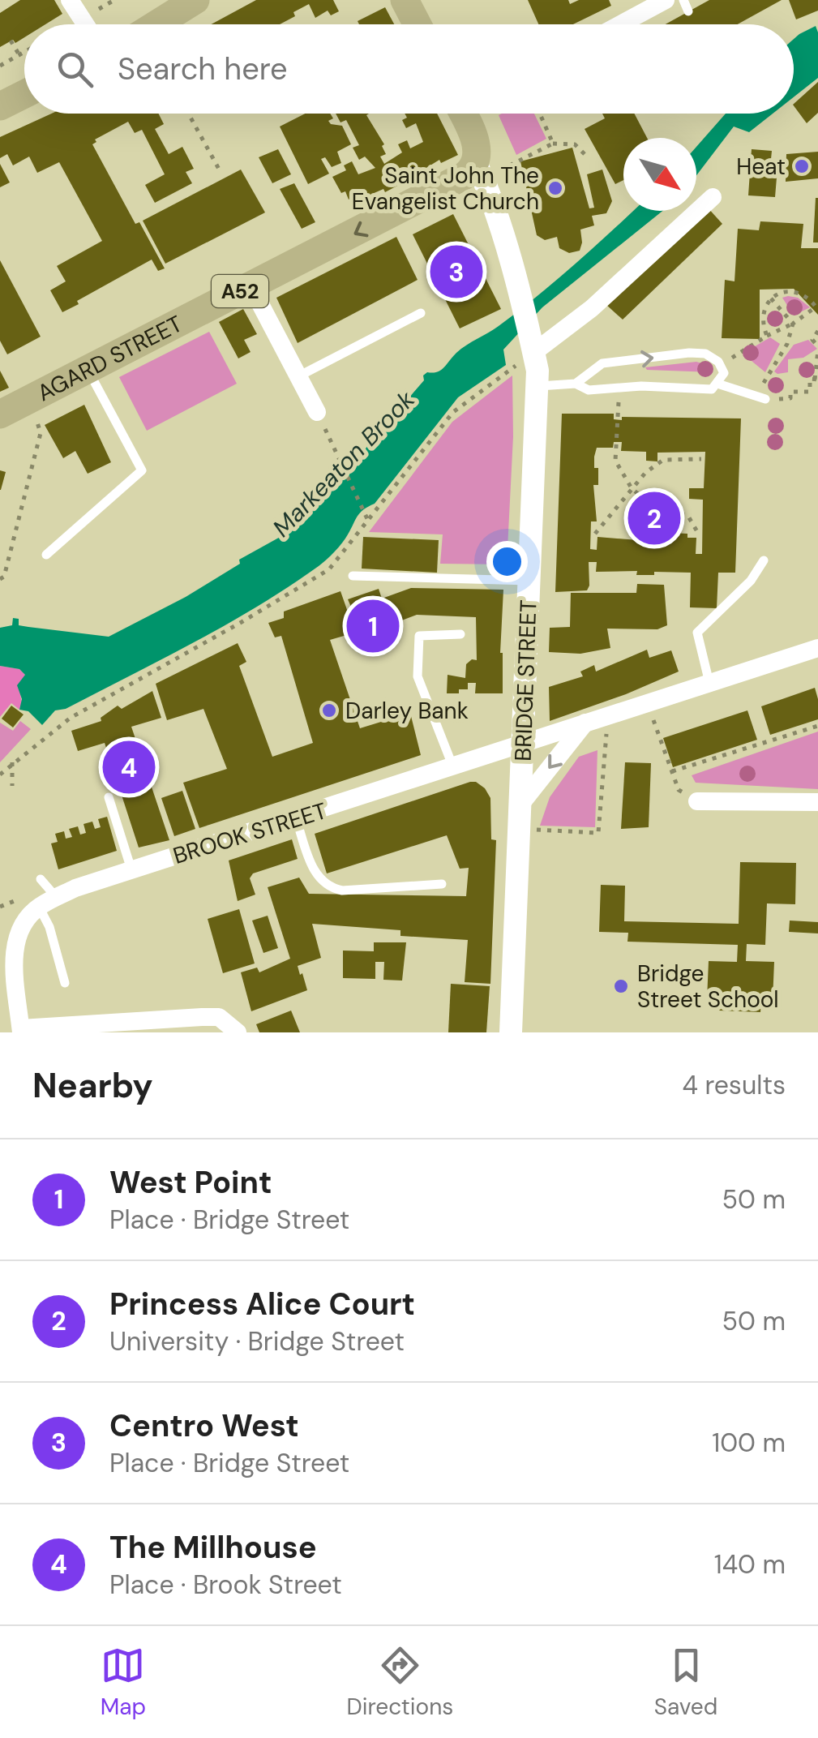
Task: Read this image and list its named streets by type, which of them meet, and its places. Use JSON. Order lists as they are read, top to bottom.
{
  "streets": {
    "main road": ["A52", "AGARD STREET", "BRIDGE STREET"],
    "street": ["BROOK STREET"]
  },
  "crossings": [
    ["AGARD STREET", "BRIDGE STREET"],
    ["BRIDGE STREET", "BROOK STREET"]
  ],
  "one_way": ["AGARD STREET"],
  "water": ["Markeaton Brook"],
  "places": [
    "Heat",
    "Saint John The Evangelist Church",
    "Darley Bank",
    "Bridge Street School"
  ],
  "north": "bottom right",
  "page": {
    "search": "Search here",
    "pins": [
      "3",
      "2",
      "1",
      "4"
    ],
    "heading": ["Nearby", "4 results"],
    "list": [
      {
        "mark": "1",
        "name": "West Point",
        "note": "Place · Bridge Street",
        "value": "50 m"
      },
      {
        "mark": "2",
        "name": "Princess Alice Court",
        "note": "University · Bridge Street",
        "value": "50 m"
      },
      {
        "mark": "3",
        "name": "Centro West",
        "note": "Place · Bridge Street",
        "value": "100 m"
      },
      {
        "mark": "4",
        "name": "The Millhouse",
        "note": "Place · Brook Street",
        "value": "140 m"
      }
    ],
    "nav": ["Map", "Directions", "Saved"]
  }
}
